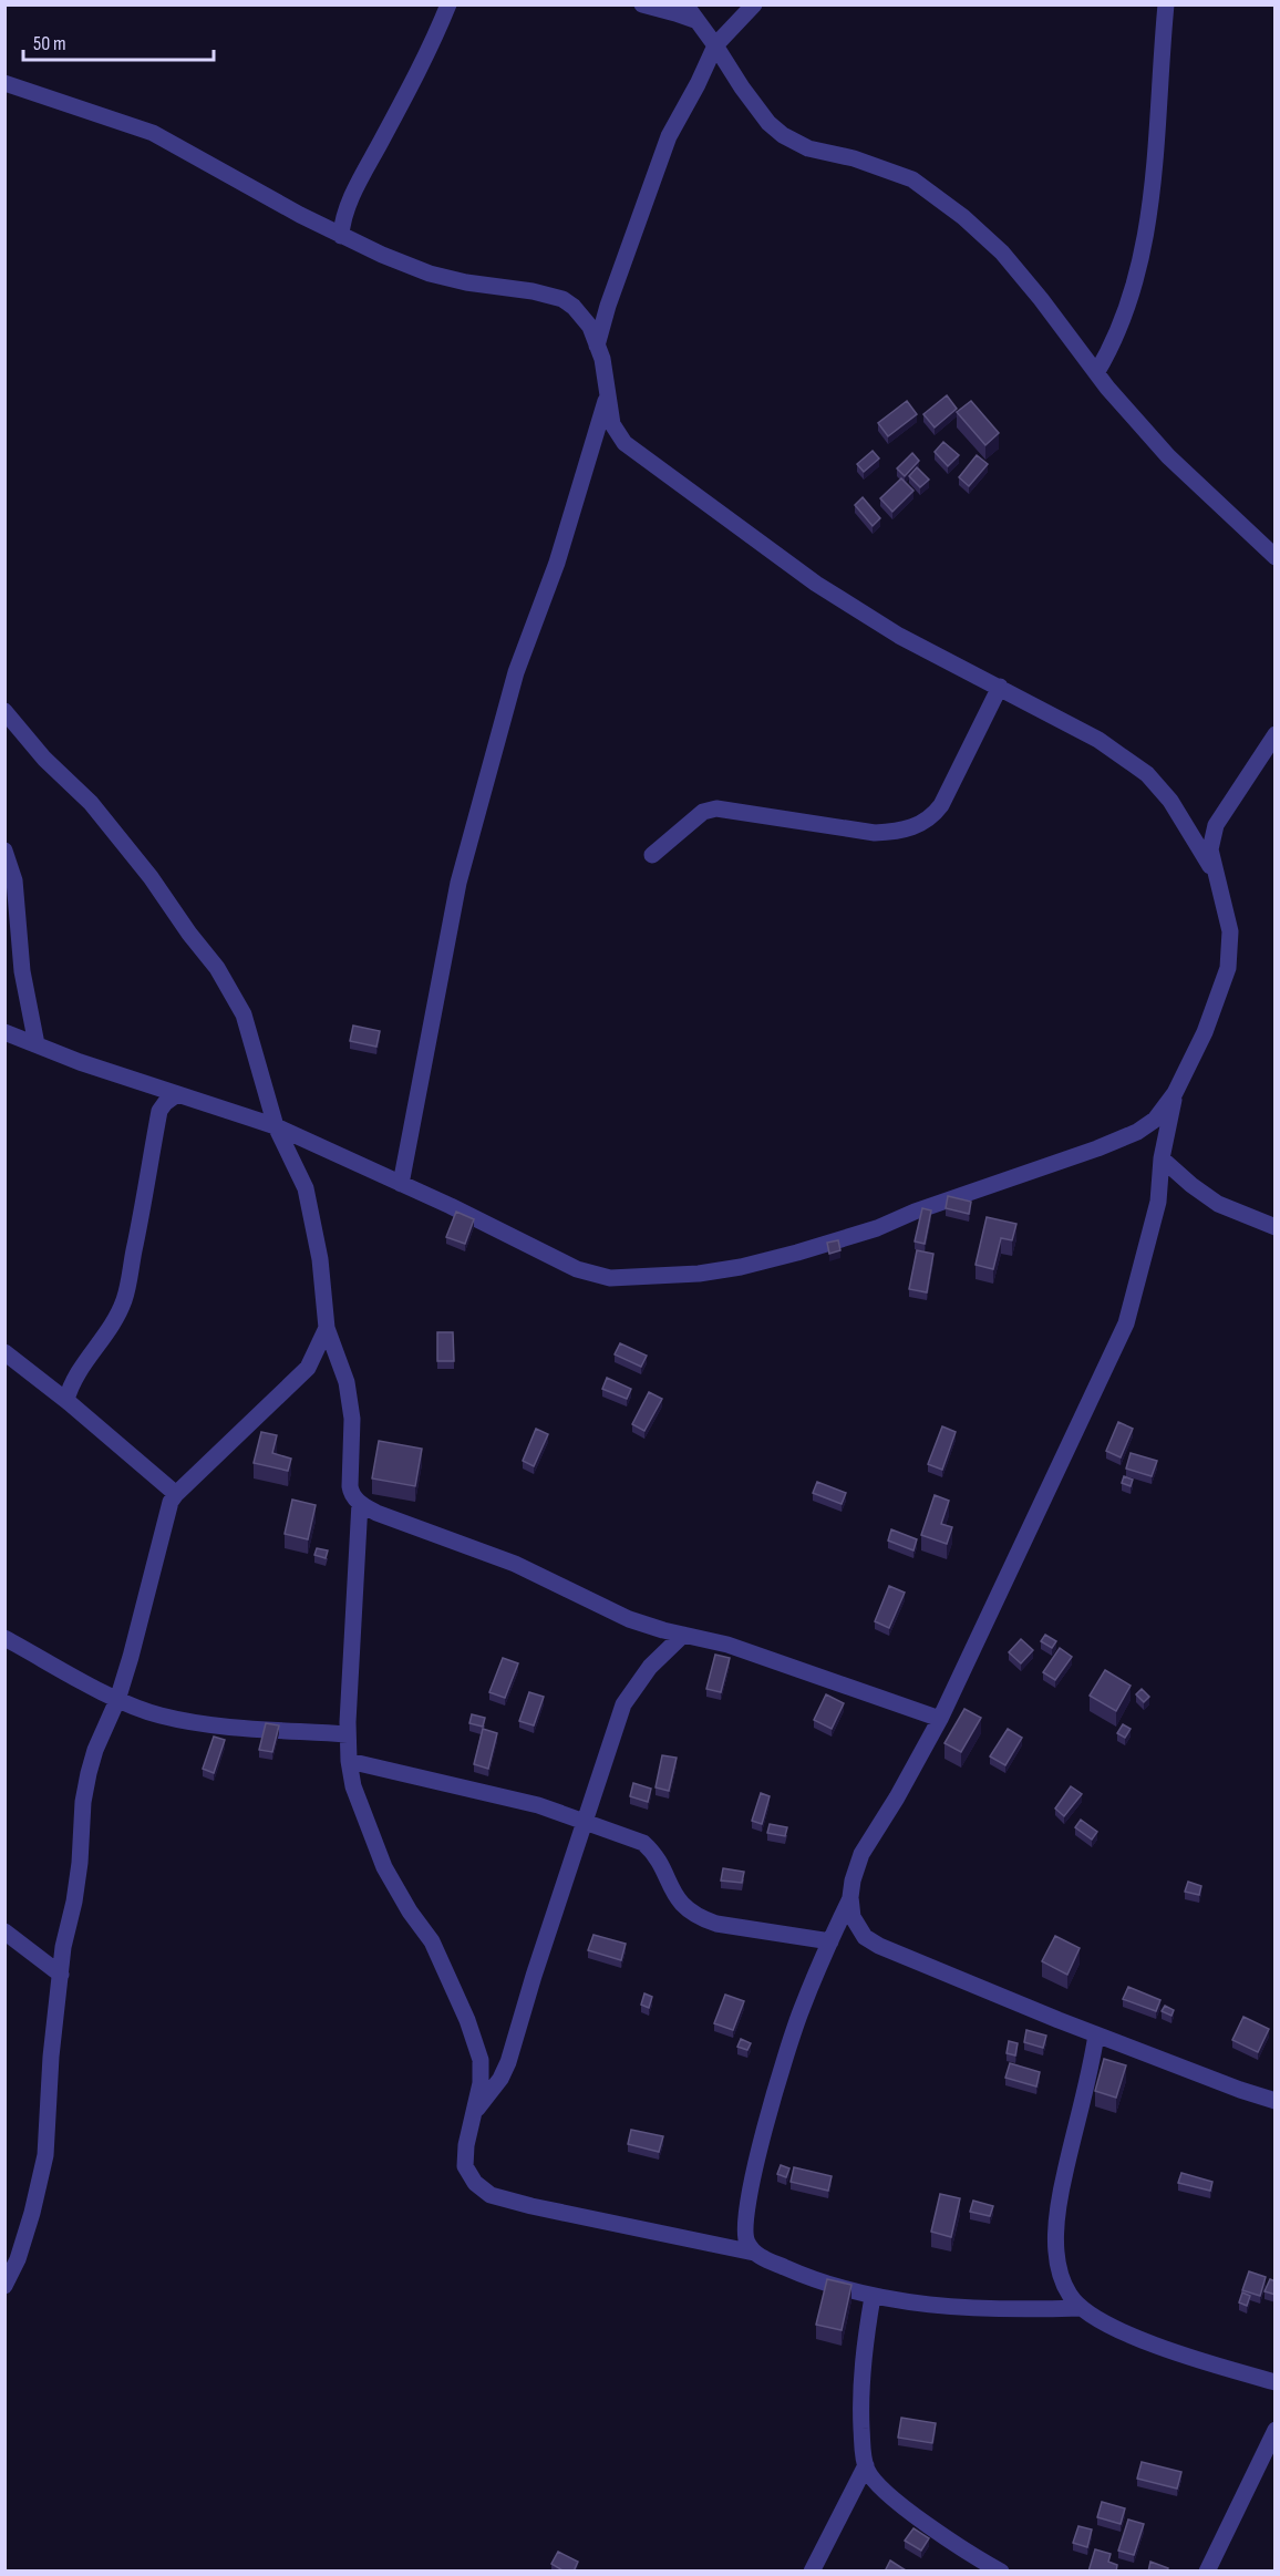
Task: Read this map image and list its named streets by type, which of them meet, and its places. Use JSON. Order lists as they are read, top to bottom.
{
  "scale_bar": "50 m"
}
